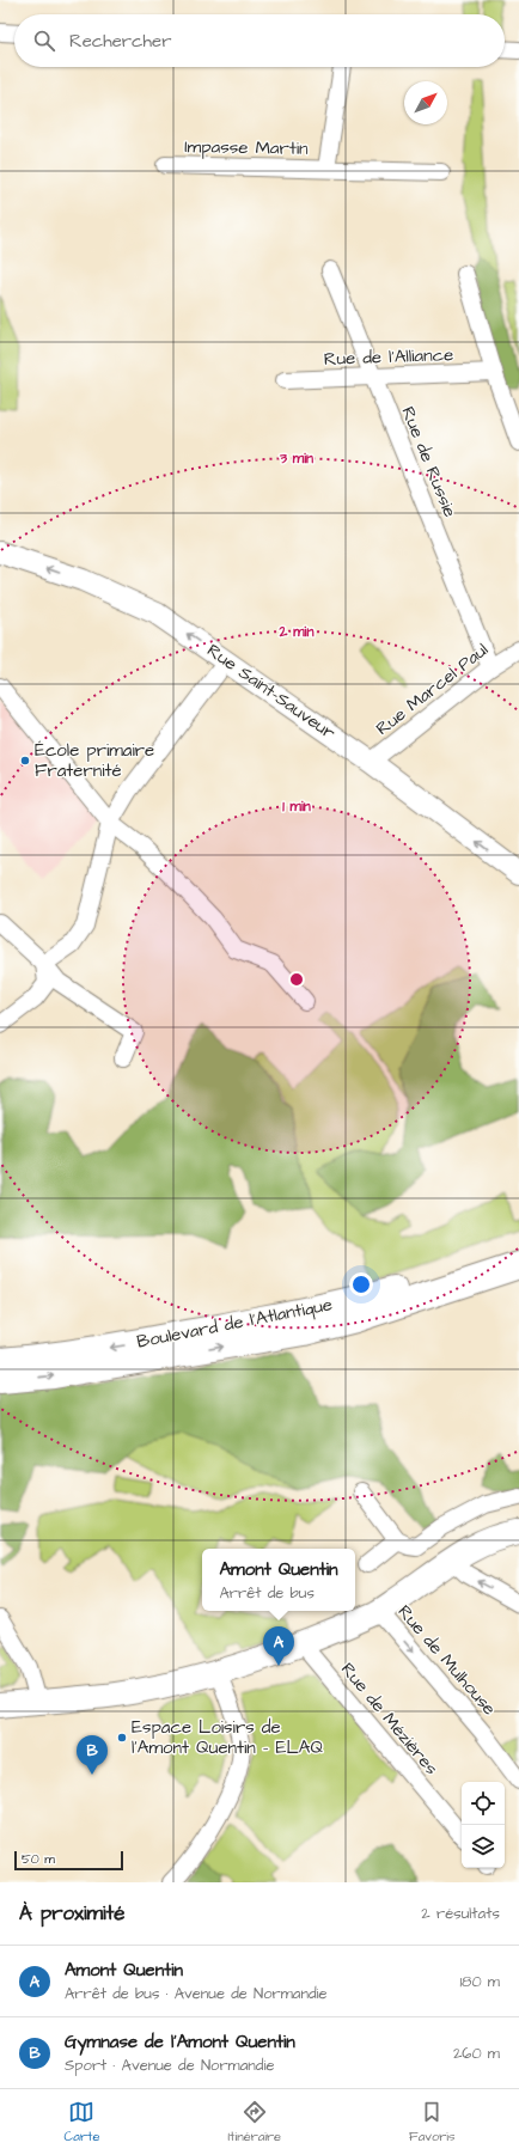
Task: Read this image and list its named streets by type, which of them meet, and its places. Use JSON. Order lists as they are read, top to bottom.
{
  "streets": {
    "main road": ["Boulevard de l'Atlantique"],
    "street": [
      "Impasse Martin",
      "Rue de l'Alliance",
      "Rue de Russie",
      "Rue Marcel Paul",
      "Rue Saint-Sauveur",
      "Rue de Mulhouse",
      "Rue de Mézières"
    ]
  },
  "crossings": [
    ["Rue de l'Alliance", "Rue de Russie"],
    ["Rue de Russie", "Rue Marcel Paul"],
    ["Rue Marcel Paul", "Rue Saint-Sauveur"]
  ],
  "places": ["École primaire Fraternité", "Espace Loisirs de l'Amont Quentin - ELAQ"],
  "scale_bar": "50 m",
  "north": "top right",
  "page": {
    "search": "Rechercher",
    "popup": ["Amont Quentin", "Arrêt de bus"],
    "pins": ["A", "B"],
    "scale": "50 m",
    "heading": ["À proximité", "2 résultats"],
    "list": [
      {
        "mark": "A",
        "name": "Amont Quentin",
        "note": "Arrêt de bus · Avenue de Normandie",
        "value": "180 m"
      },
      {
        "mark": "B",
        "name": "Gymnase de l'Amont Quentin",
        "note": "Sport · Avenue de Normandie",
        "value": "260 m"
      }
    ],
    "nav": ["Carte", "Itinéraire", "Favoris"]
  },
  "rings": ["3 min", "2 min", "1 min"]
}
